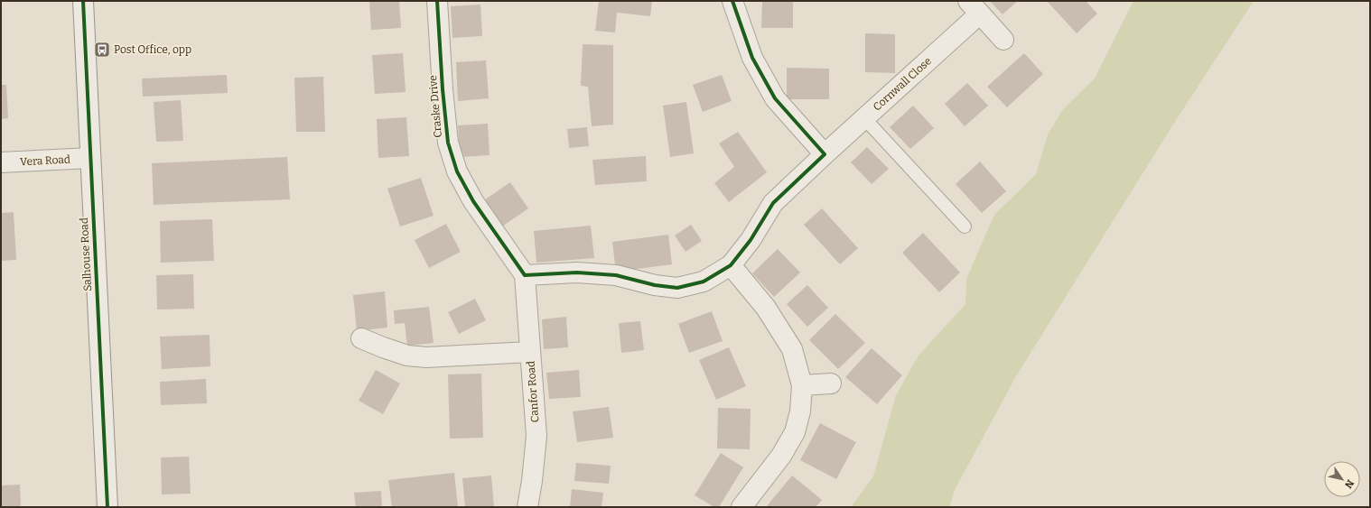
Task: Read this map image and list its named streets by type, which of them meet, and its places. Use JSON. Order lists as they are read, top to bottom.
{
  "streets": {
    "street": [
      "Cornwall Close",
      "Craske Drive",
      "Vera Road",
      "Salhouse Road",
      "Canfor Road"
    ]
  },
  "crossings": [
    ["Craske Drive", "Canfor Road"],
    ["Vera Road", "Salhouse Road"]
  ],
  "places": {
    "bus stop": ["Post Office, opp"]
  },
  "north": "bottom right"
}
